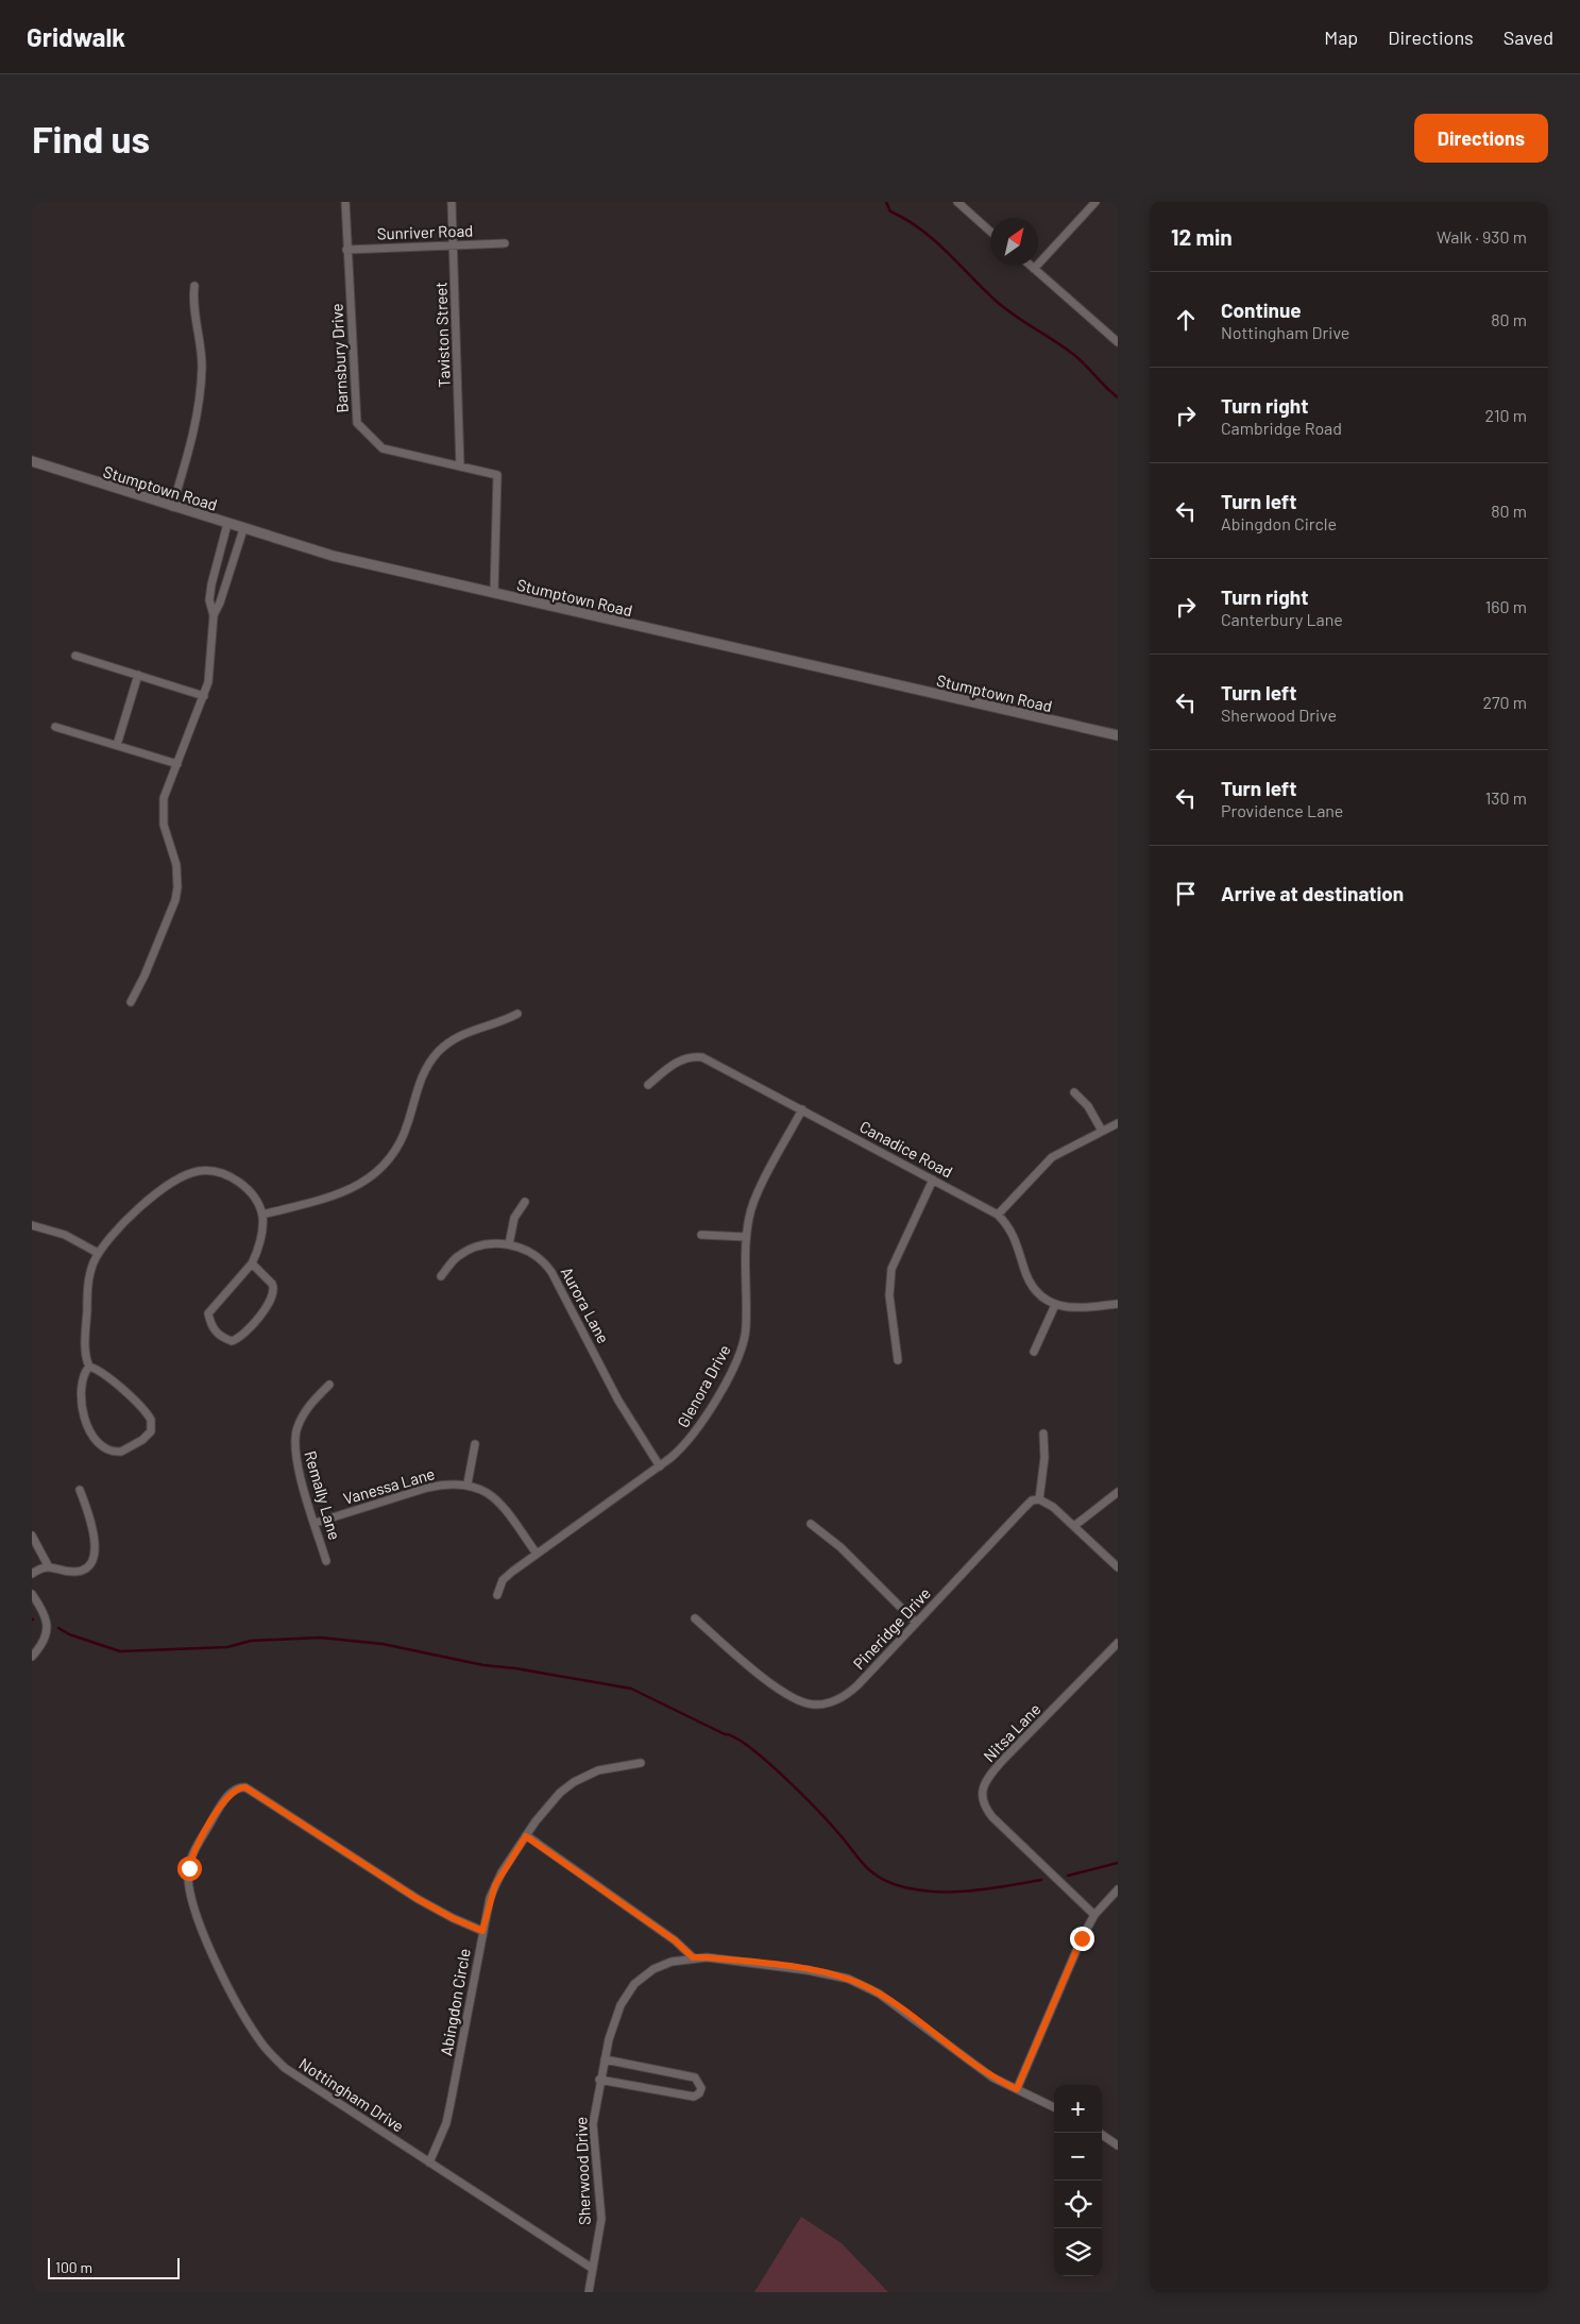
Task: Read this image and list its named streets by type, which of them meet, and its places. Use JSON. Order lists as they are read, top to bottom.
{
  "streets": {
    "street": [
      "Sunriver Road",
      "Taviston Street",
      "Barnsbury Drive",
      "Stumptown Road",
      "Canadice Road",
      "Aurora Lane",
      "Glenora Drive",
      "Vanessa Lane",
      "Remally Lane",
      "Pineridge Drive",
      "Nitsa Lane",
      "Abingdon Circle",
      "Nottingham Drive",
      "Sherwood Drive"
    ]
  },
  "crossings": [
    ["Sunriver Road", "Taviston Street"],
    ["Sunriver Road", "Barnsbury Drive"],
    ["Taviston Street", "Barnsbury Drive"],
    ["Barnsbury Drive", "Stumptown Road"],
    ["Canadice Road", "Glenora Drive"],
    ["Aurora Lane", "Glenora Drive"],
    ["Glenora Drive", "Vanessa Lane"],
    ["Vanessa Lane", "Remally Lane"],
    ["Abingdon Circle", "Nottingham Drive"],
    ["Nottingham Drive", "Sherwood Drive"]
  ],
  "scale_bar": "100 m",
  "north": "top right",
  "page": {
    "header": "Gridwalk",
    "nav": ["Map", "Directions", "Saved"],
    "buttons": "Directions",
    "title": "Find us",
    "heading": ["12 min", "Walk · 930 m"],
    "list": [
      ["Continue", "Nottingham Drive", "80 m"],
      ["Turn right", "Cambridge Road", "210 m"],
      ["Turn left", "Abingdon Circle", "80 m"],
      ["Turn right", "Canterbury Lane", "160 m"],
      ["Turn left", "Sherwood Drive", "270 m"],
      ["Turn left", "Providence Lane", "130 m"],
      "Arrive at destination"
    ],
    "map_buttons": ["+", "−"],
    "scale": "100 m"
  }
}
